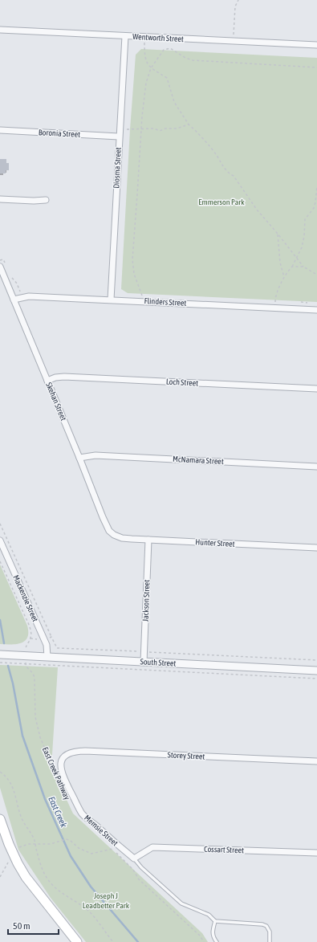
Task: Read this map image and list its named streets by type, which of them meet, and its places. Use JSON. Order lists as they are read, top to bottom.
{
  "streets": {
    "street": [
      "Wentworth Street",
      "Boronia Street",
      "Diosma Street",
      "Flinders Street",
      "Loch Street",
      "Skehan Street",
      "McNamara Street",
      "Hunter Street",
      "Mackenzie Street",
      "Jackson Street",
      "South Street",
      "Storey Street",
      "Memsie Street",
      "Cossart Street"
    ],
    "path": ["East Creek Pathway"]
  },
  "crossings": [
    ["Wentworth Street", "Diosma Street"],
    ["Boronia Street", "Diosma Street"],
    ["Diosma Street", "Flinders Street"],
    ["Flinders Street", "Skehan Street"],
    ["Loch Street", "Skehan Street"],
    ["Skehan Street", "McNamara Street"],
    ["Skehan Street", "Hunter Street"],
    ["Hunter Street", "Jackson Street"],
    ["Mackenzie Street", "South Street"],
    ["Jackson Street", "South Street"],
    ["Storey Street", "Memsie Street"],
    ["Memsie Street", "Cossart Street"]
  ],
  "water": ["East Creek"],
  "parks": ["Emmerson Park", "Joseph J Leadbetter Park"],
  "scale_bar": "50 m"
}
